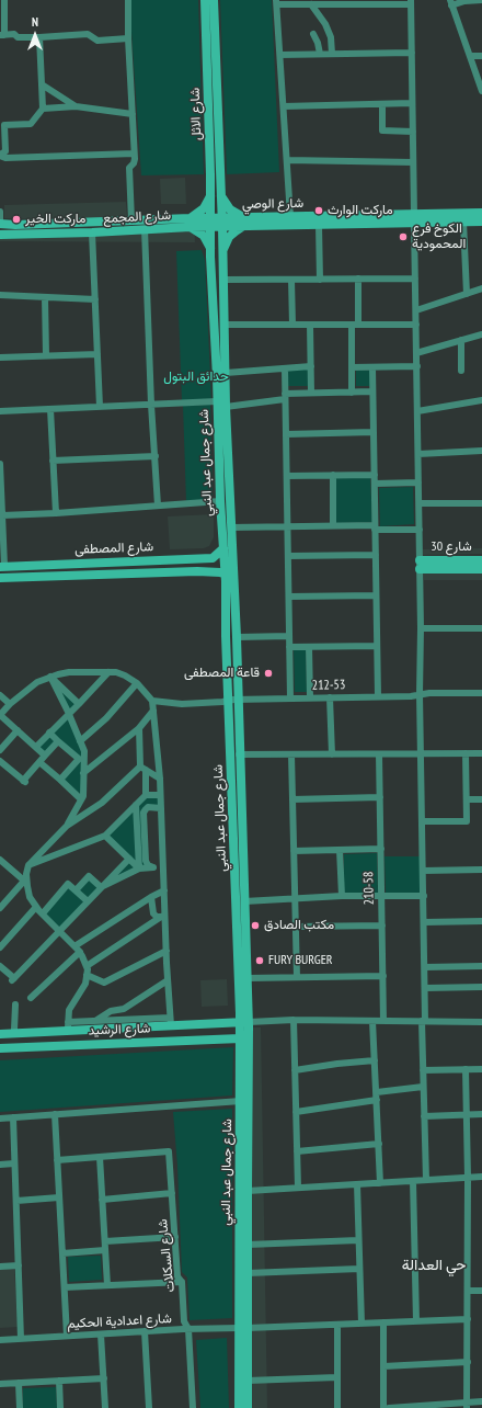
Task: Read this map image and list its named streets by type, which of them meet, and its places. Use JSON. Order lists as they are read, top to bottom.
{
  "streets": {
    "street": [
      "شارع الاثل",
      "شارع الوصي",
      "شارع المجمع",
      "شارع جمال عبد النبي",
      "شارع 30",
      "شارع المصطفى",
      "212-53",
      "210-58",
      "شارع الرشيد",
      "شارع السكلات",
      "شارع اعدادية الحكيم"
    ]
  },
  "crossings": [
    ["شارع الاثل", "شارع الوصي"],
    ["شارع الاثل", "شارع المجمع"],
    ["شارع الاثل", "شارع جمال عبد النبي"],
    ["شارع الوصي", "شارع المجمع"],
    ["شارع الوصي", "شارع جمال عبد النبي"],
    ["شارع المجمع", "شارع جمال عبد النبي"],
    ["شارع جمال عبد النبي", "شارع المصطفى"],
    ["شارع جمال عبد النبي", "212-53"],
    ["شارع جمال عبد النبي", "شارع الرشيد"],
    ["شارع جمال عبد النبي", "شارع اعدادية الحكيم"],
    ["شارع السكلات", "شارع اعدادية الحكيم"]
  ],
  "districts": ["حي العدالة"],
  "parks": ["حدائق البتول"],
  "places": [
    "ماركت الوارث",
    "ماركت الخير",
    "الكوخ فرع المحمودية",
    "قاعة المصطفى",
    "مكتب الصادق",
    "FURY BURGER"
  ],
  "north": "top"
}
